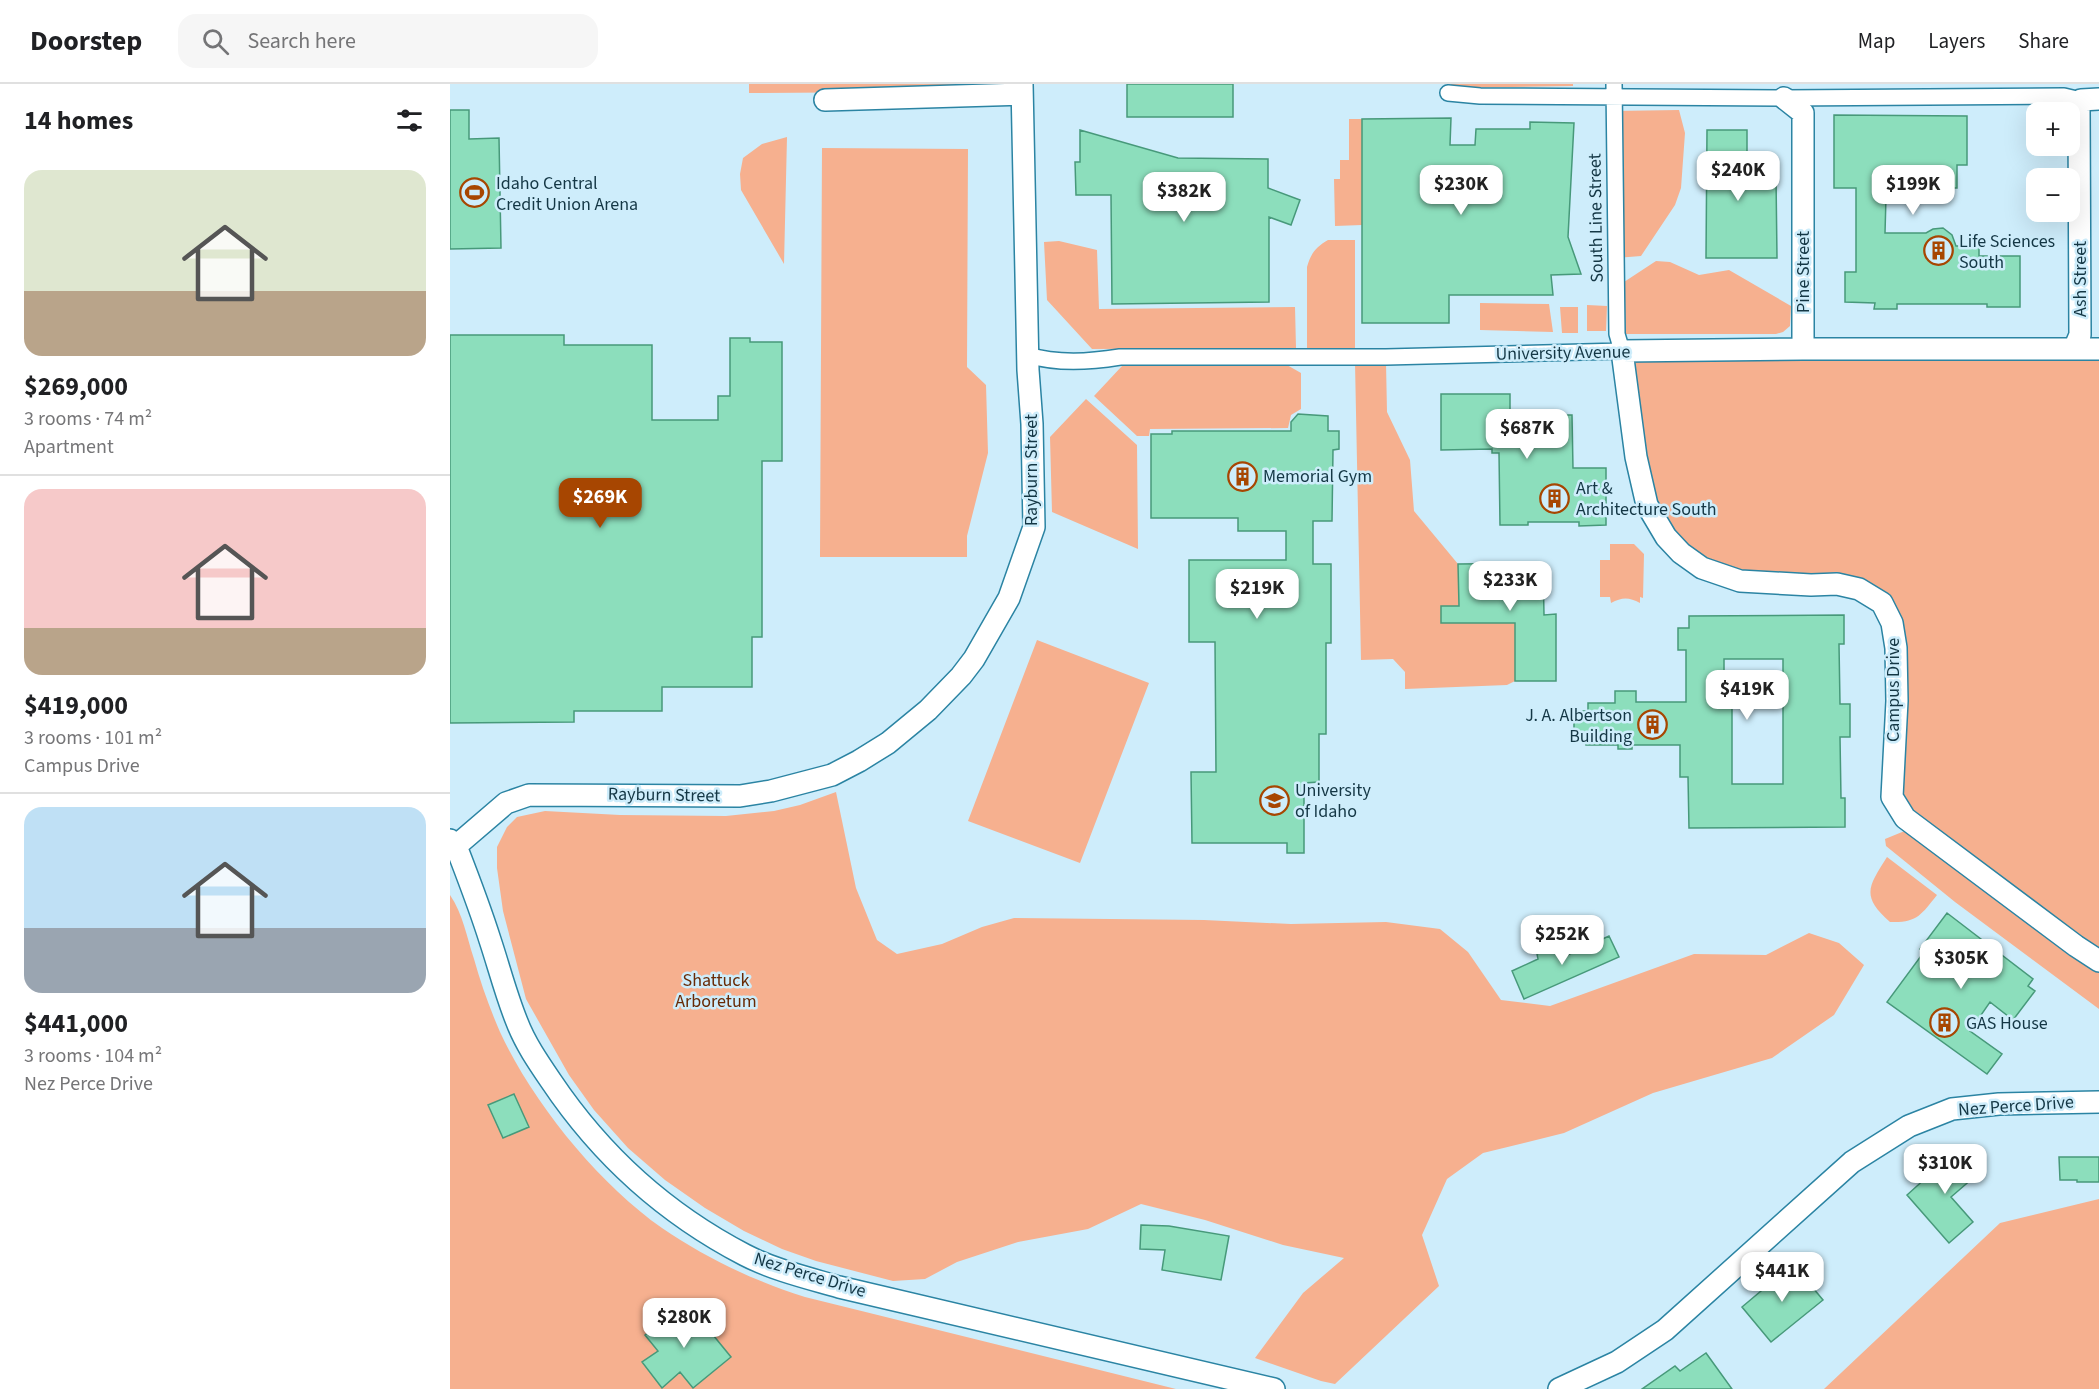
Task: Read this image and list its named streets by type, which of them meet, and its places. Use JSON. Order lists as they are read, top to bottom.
{
  "streets": {
    "street": [
      "South Line Street",
      "Pine Street",
      "Ash Street",
      "University Avenue",
      "Rayburn Street",
      "Campus Drive",
      "Nez Perce Drive"
    ]
  },
  "crossings": [
    ["South Line Street", "University Avenue"],
    ["South Line Street", "Campus Drive"],
    ["Pine Street", "University Avenue"],
    ["Ash Street", "University Avenue"],
    ["University Avenue", "Rayburn Street"],
    ["University Avenue", "Campus Drive"],
    ["Rayburn Street", "Nez Perce Drive"]
  ],
  "parks": ["Shattuck Arboretum"],
  "places": {
    "sports": ["Idaho Central Credit Union Arena"],
    "building": [
      "Life Sciences South",
      "Memorial Gym",
      "Art & Architecture South",
      "J. A. Albertson Building",
      "GAS House"
    ],
    "school or university": ["University of Idaho"]
  },
  "page": {
    "header": "Doorstep",
    "search": "Search here",
    "nav": ["Map", "Layers", "Share"],
    "heading": "14 homes",
    "map_buttons": ["+", "−"],
    "price": [
      "$240K",
      "$230K",
      "$199K",
      "$382K",
      "$687K",
      "$269K",
      "$233K",
      "$219K",
      "$419K",
      "$252K",
      "$305K",
      "$310K",
      "$441K",
      "$280K"
    ],
    "list": [
      {
        "name": "$269,000",
        "note": "3 rooms · 74 m² · Apartment"
      },
      {
        "name": "$419,000",
        "note": "3 rooms · 101 m² · Campus Drive"
      },
      {
        "name": "$441,000",
        "note": "3 rooms · 104 m² · Nez Perce Drive"
      }
    ]
  }
}
